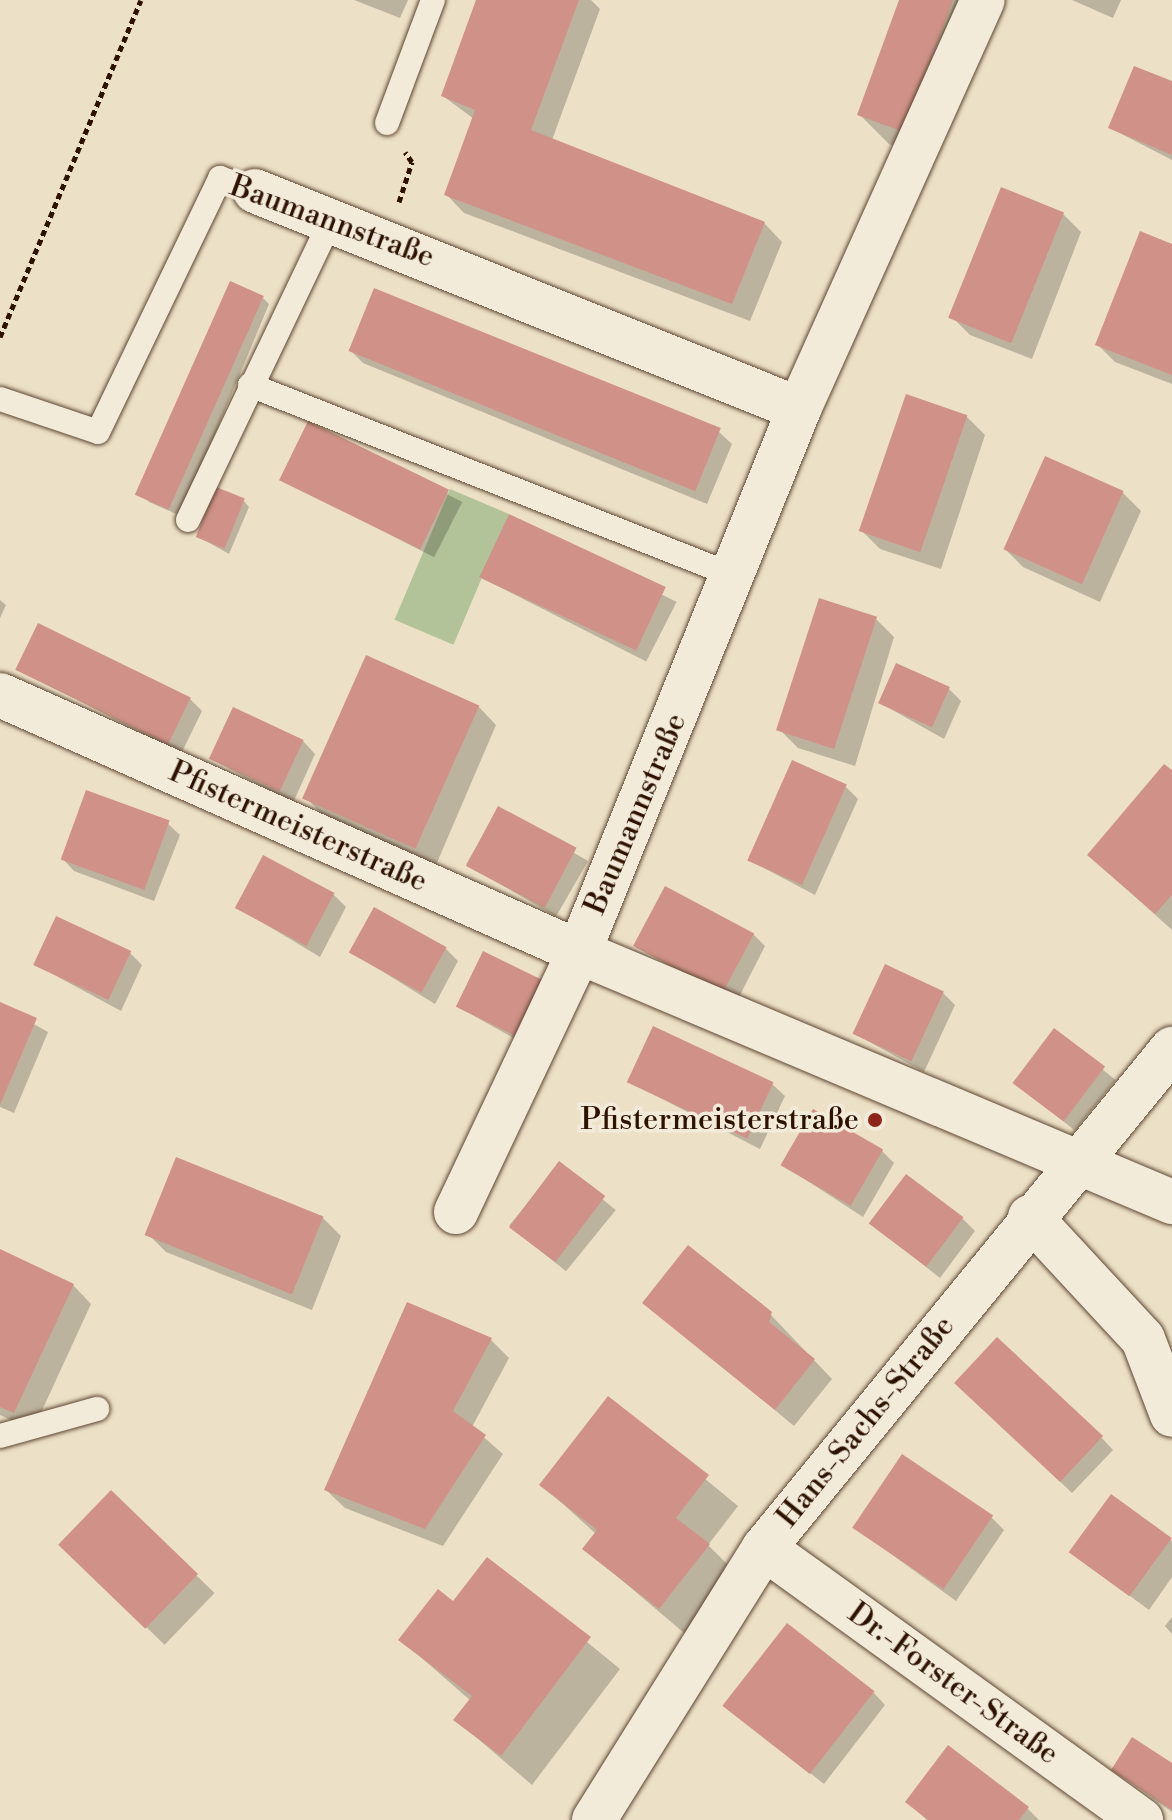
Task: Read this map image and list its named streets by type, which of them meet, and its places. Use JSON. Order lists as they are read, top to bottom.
{
  "streets": {
    "street": [
      "Baumannstraße",
      "Pfistermeisterstraße",
      "Hans-Sachs-Straße",
      "Dr.-Forster-Straße"
    ]
  },
  "crossings": [
    ["Baumannstraße", "Pfistermeisterstraße"],
    ["Pfistermeisterstraße", "Hans-Sachs-Straße"],
    ["Hans-Sachs-Straße", "Dr.-Forster-Straße"]
  ],
  "places": ["Pfistermeisterstraße"]
}
